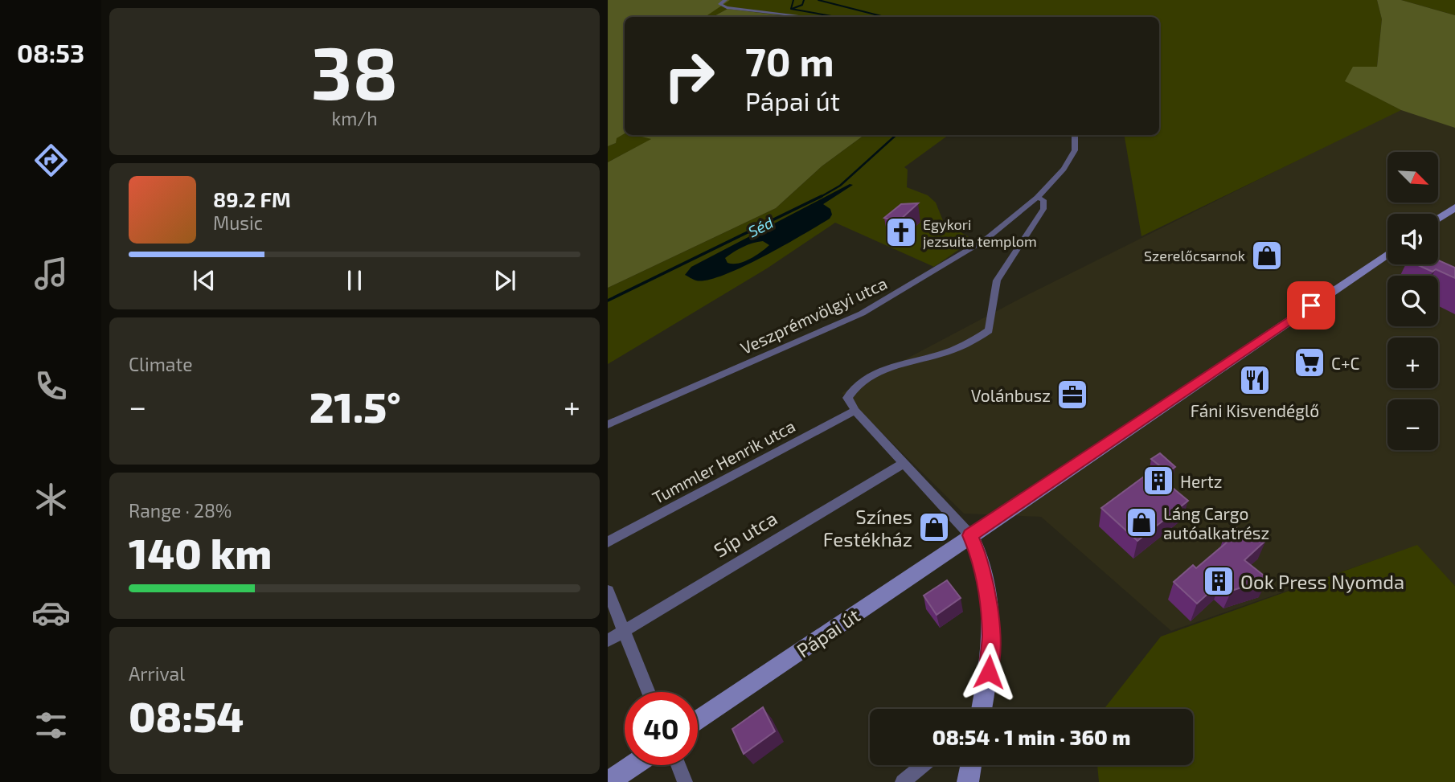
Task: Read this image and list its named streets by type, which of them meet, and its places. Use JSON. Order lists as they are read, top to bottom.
{
  "streets": {
    "main road": ["Pápai út"],
    "street": ["Veszprémvölgyi utca", "Tummler Henrik utca", "Síp utca"]
  },
  "water": ["Séd"],
  "places": {
    "church": ["Egykori jezsuita templom"],
    "shop": ["Szerelőcsarnok", "Láng Cargo autóalkatrész", "Színes Festékház"],
    "supermarket": ["C+C"],
    "restaurant": ["Fáni Kisvendéglő"],
    "office": ["Volánbusz"],
    "building": ["Hertz", "Ook Press Nyomda"]
  },
  "north": "bottom right",
  "page": {
    "tabs": "08:53",
    "tile": [
      ["38", "km/h"],
      "Climate",
      ["Range · 28%", "140 km"],
      ["Arrival", "08:54"]
    ],
    "turn": ["70 m", "Pápai út"],
    "map_buttons": ["+", "−"],
    "song": ["89.2 FM", "Music"],
    "heat": ["−", "21.5°", "+"],
    "limit": "40",
    "trip": "08:54 · 1 min · 360 m"
  }
}
